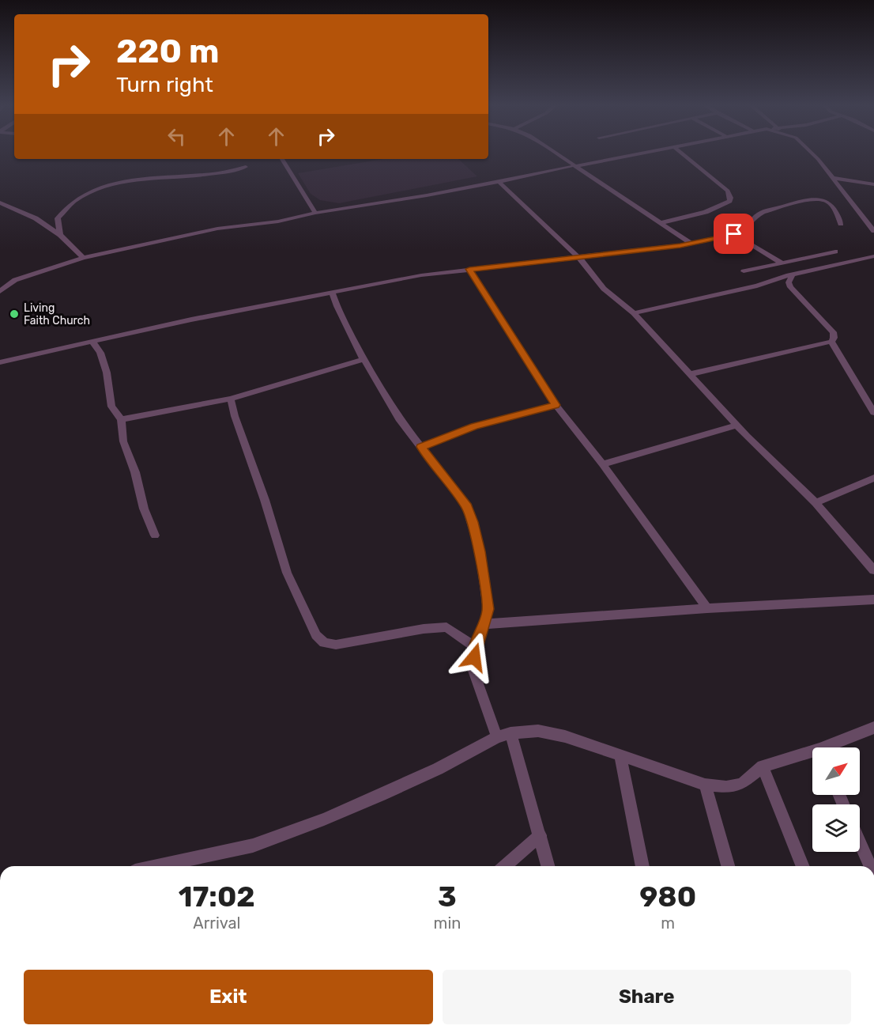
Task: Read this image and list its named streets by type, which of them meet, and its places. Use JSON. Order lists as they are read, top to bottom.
{
  "places": ["Living Faith Church"],
  "north": "top right",
  "page": {
    "turn": ["220 m", "Turn right"],
    "eta": [
      "17:02",
      "Arrival",
      "3",
      "min",
      "980",
      "m"
    ],
    "buttons": ["Exit", "Share"]
  }
}
